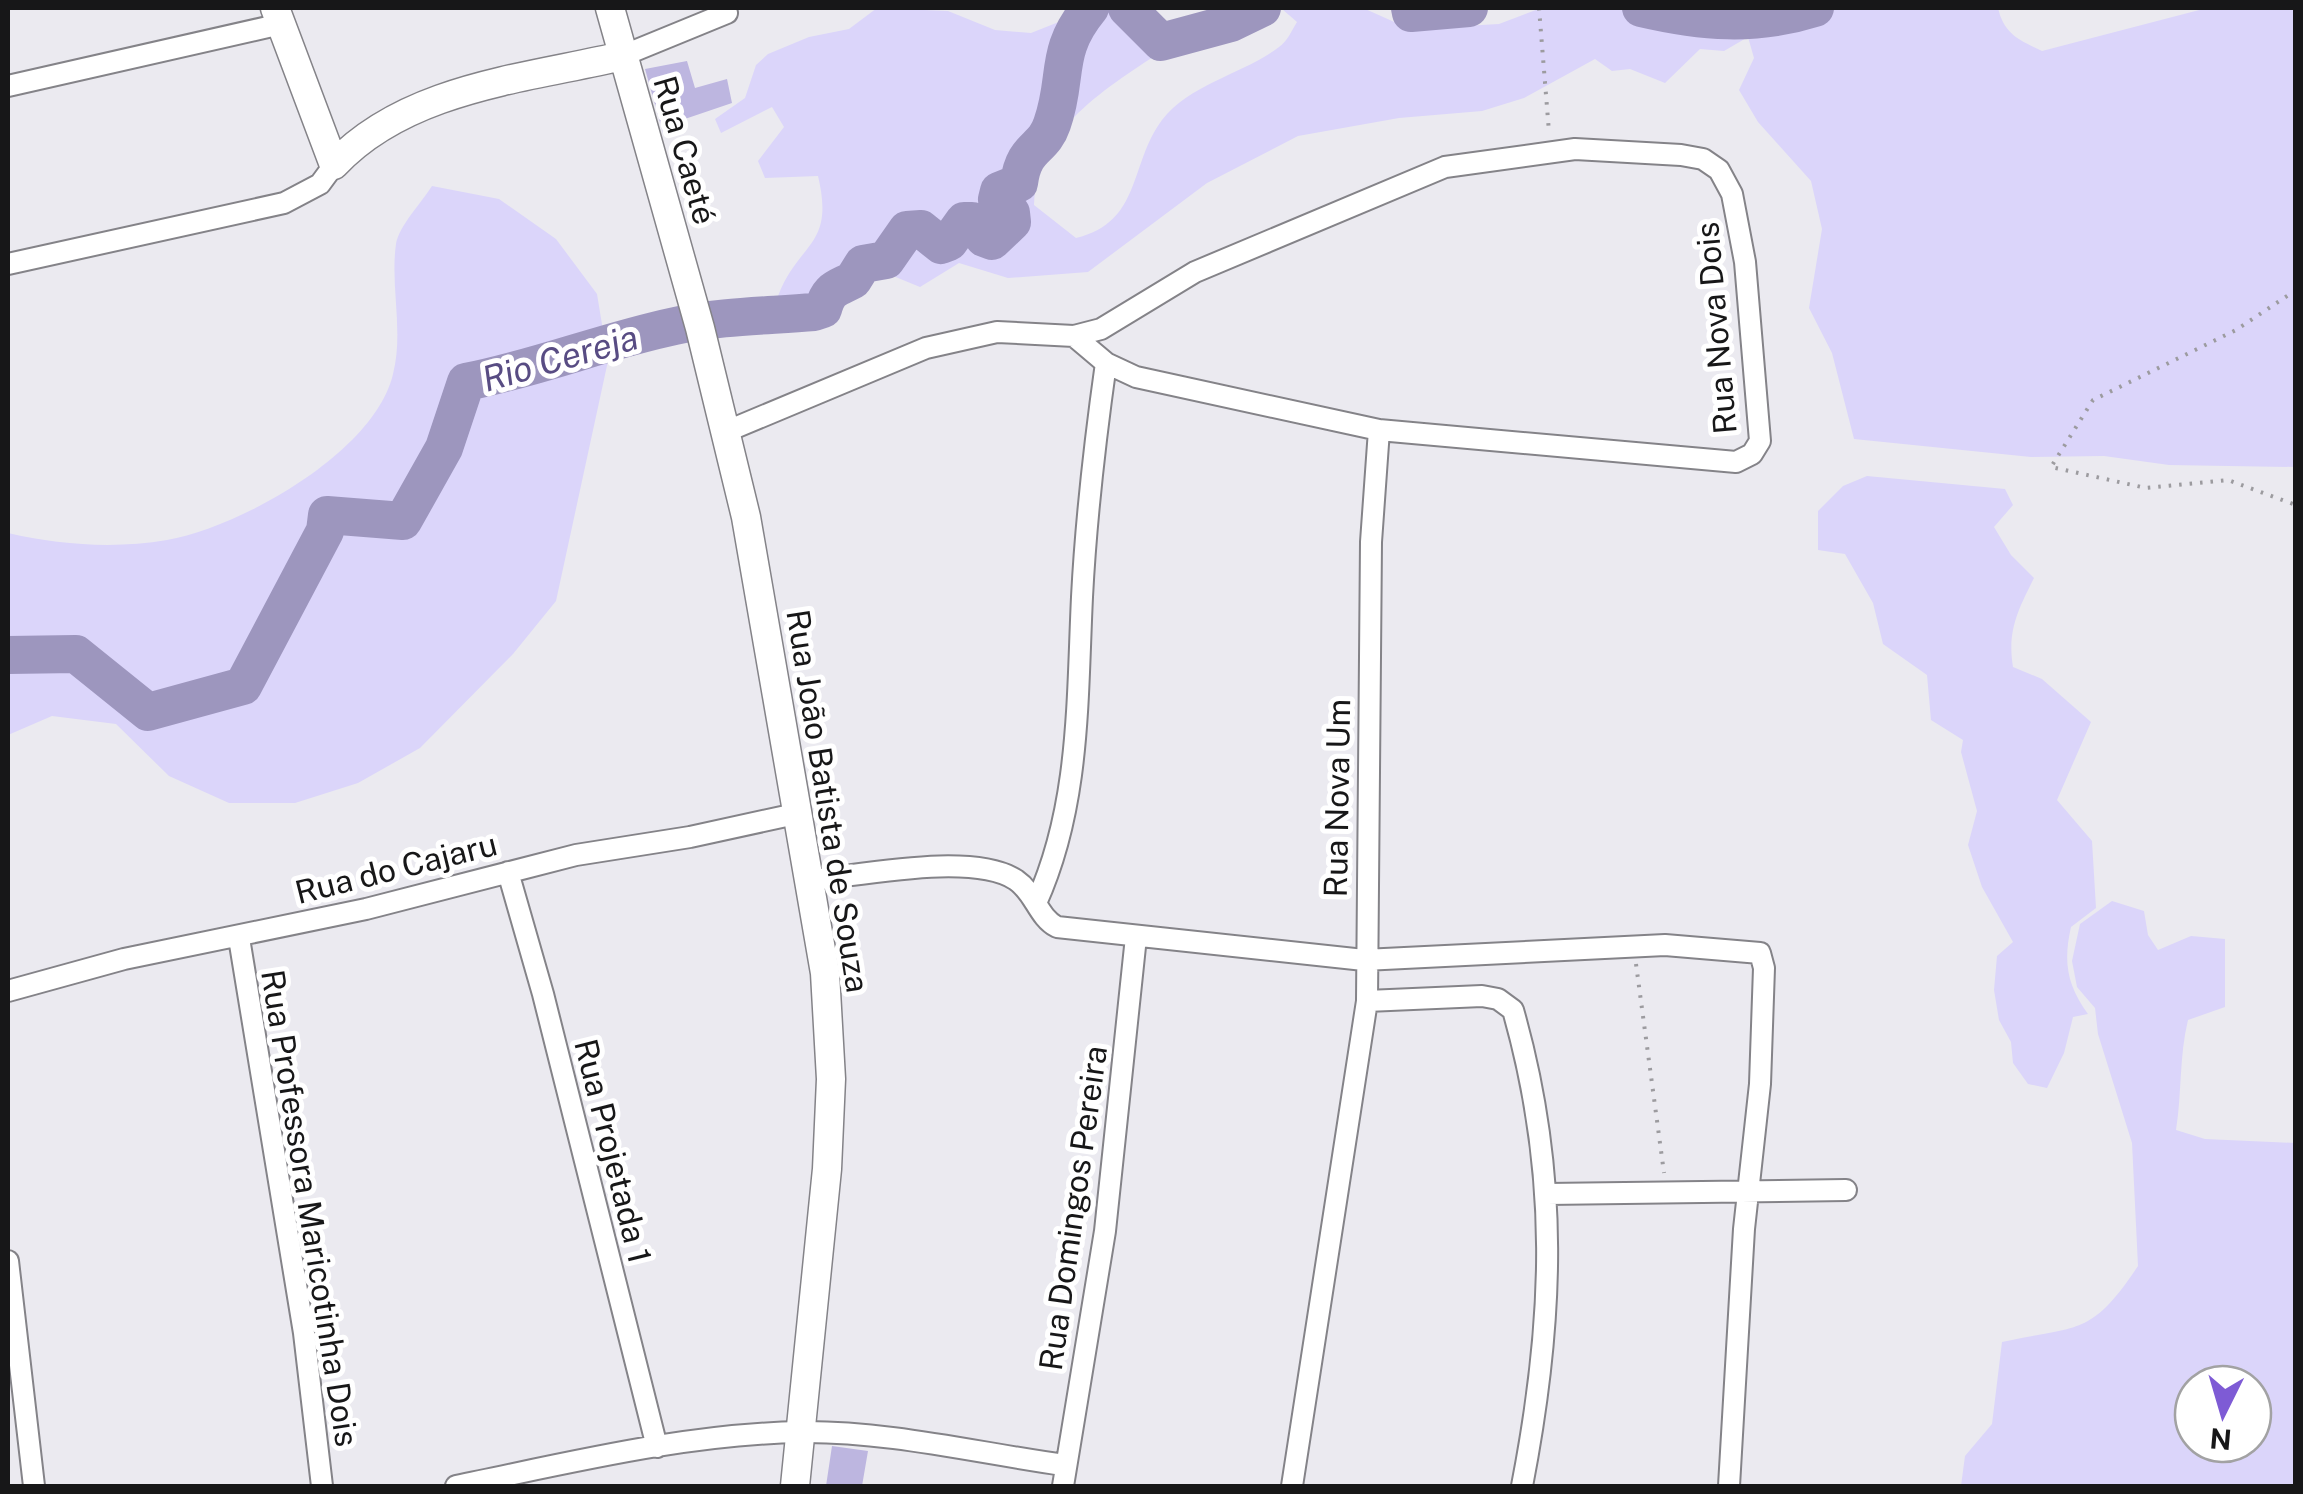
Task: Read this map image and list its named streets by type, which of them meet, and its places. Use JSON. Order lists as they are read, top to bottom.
{
  "streets": {
    "street": [
      "Rua Caeté",
      "Rua Nova Dois",
      "Rua Nova Um",
      "Rua João Batista de Souza",
      "Rua do Cajaru",
      "Rua Projetada 1",
      "Rua Professora Maricotinha Dois",
      "Rua Domingos Pereira"
    ]
  },
  "crossings": [
    ["Rua Caeté", "Rua João Batista de Souza"],
    ["Rua Nova Dois", "Rua Nova Um"],
    ["Rua João Batista de Souza", "Rua do Cajaru"],
    ["Rua do Cajaru", "Rua Projetada 1"],
    ["Rua do Cajaru", "Rua Professora Maricotinha Dois"]
  ],
  "water": ["Rio Cereja"],
  "north": "bottom"
}
